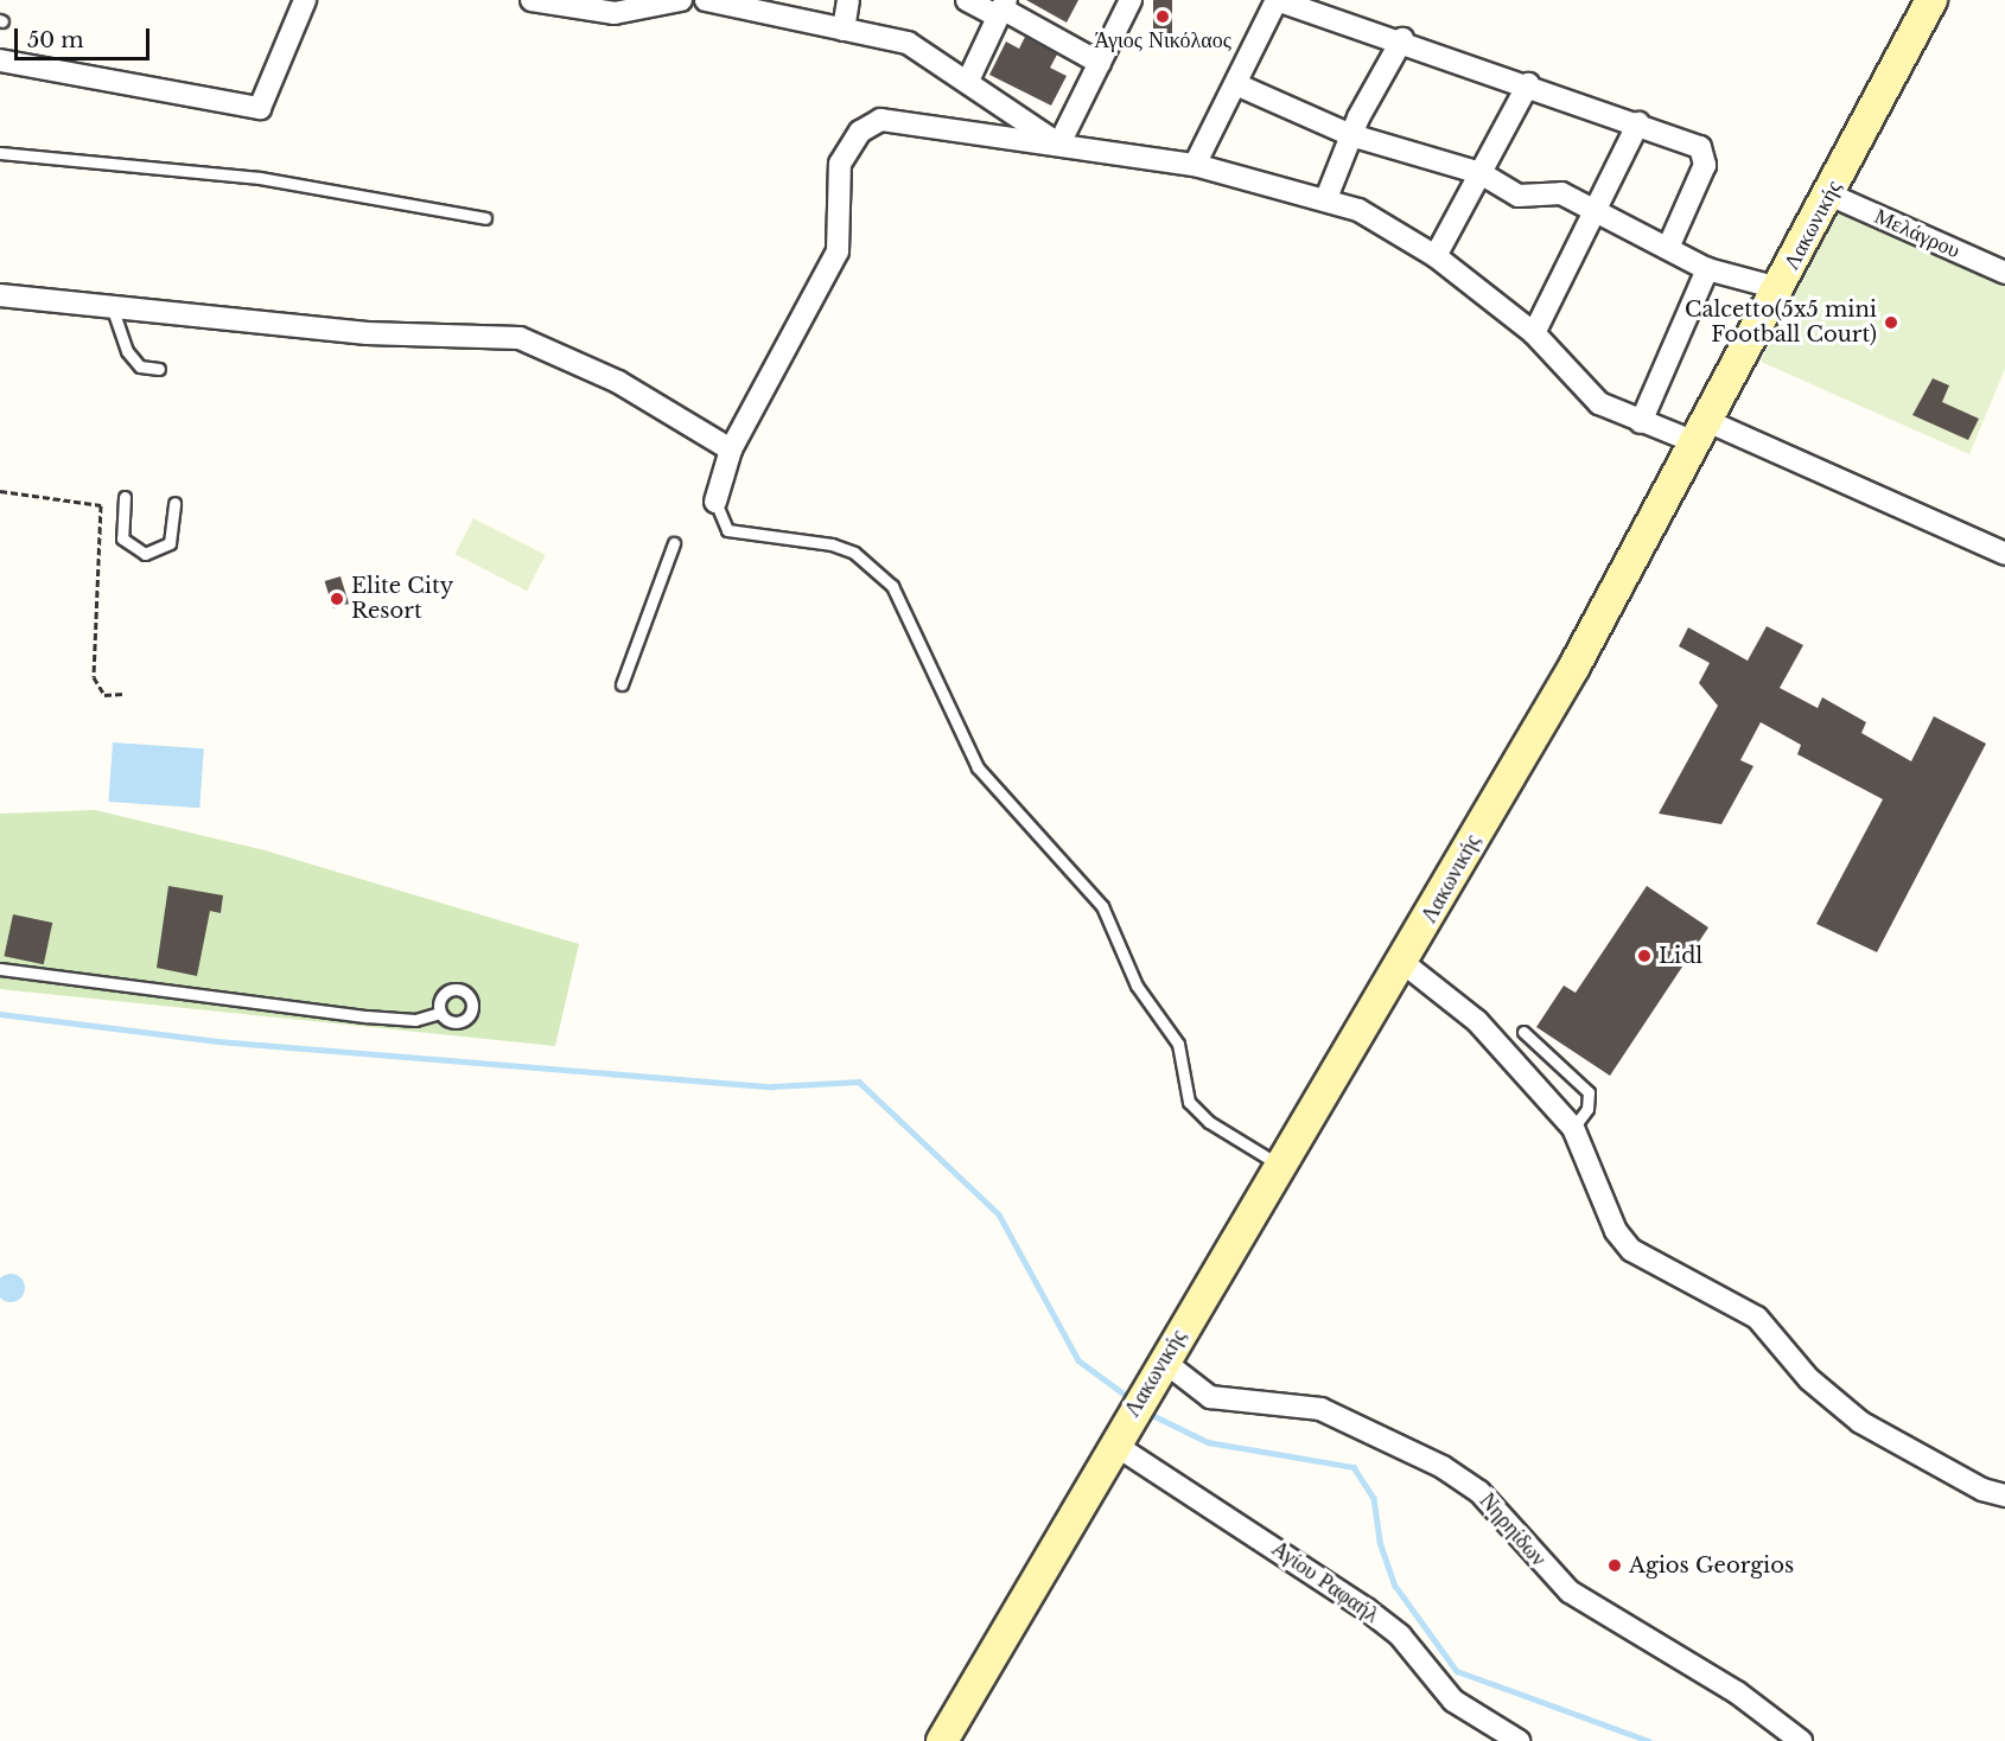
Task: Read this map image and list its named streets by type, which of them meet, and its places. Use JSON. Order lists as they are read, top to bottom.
{
  "streets": {
    "main road": ["Λακωνικής"],
    "street": ["Μελάγρου", "Νηρηίδων", "Αγίου Ραφαήλ"]
  },
  "crossings": [
    ["Λακωνικής", "Μελάγρου"],
    ["Λακωνικής", "Νηρηίδων"],
    ["Λακωνικής", "Αγίου Ραφαήλ"]
  ],
  "places": [
    "Άγιος Νικόλαος",
    "Calcetto(5x5 mini Football Court)",
    "Elite City Resort",
    "Lidl",
    "Agios Georgios"
  ],
  "scale_bar": "50 m"
}
